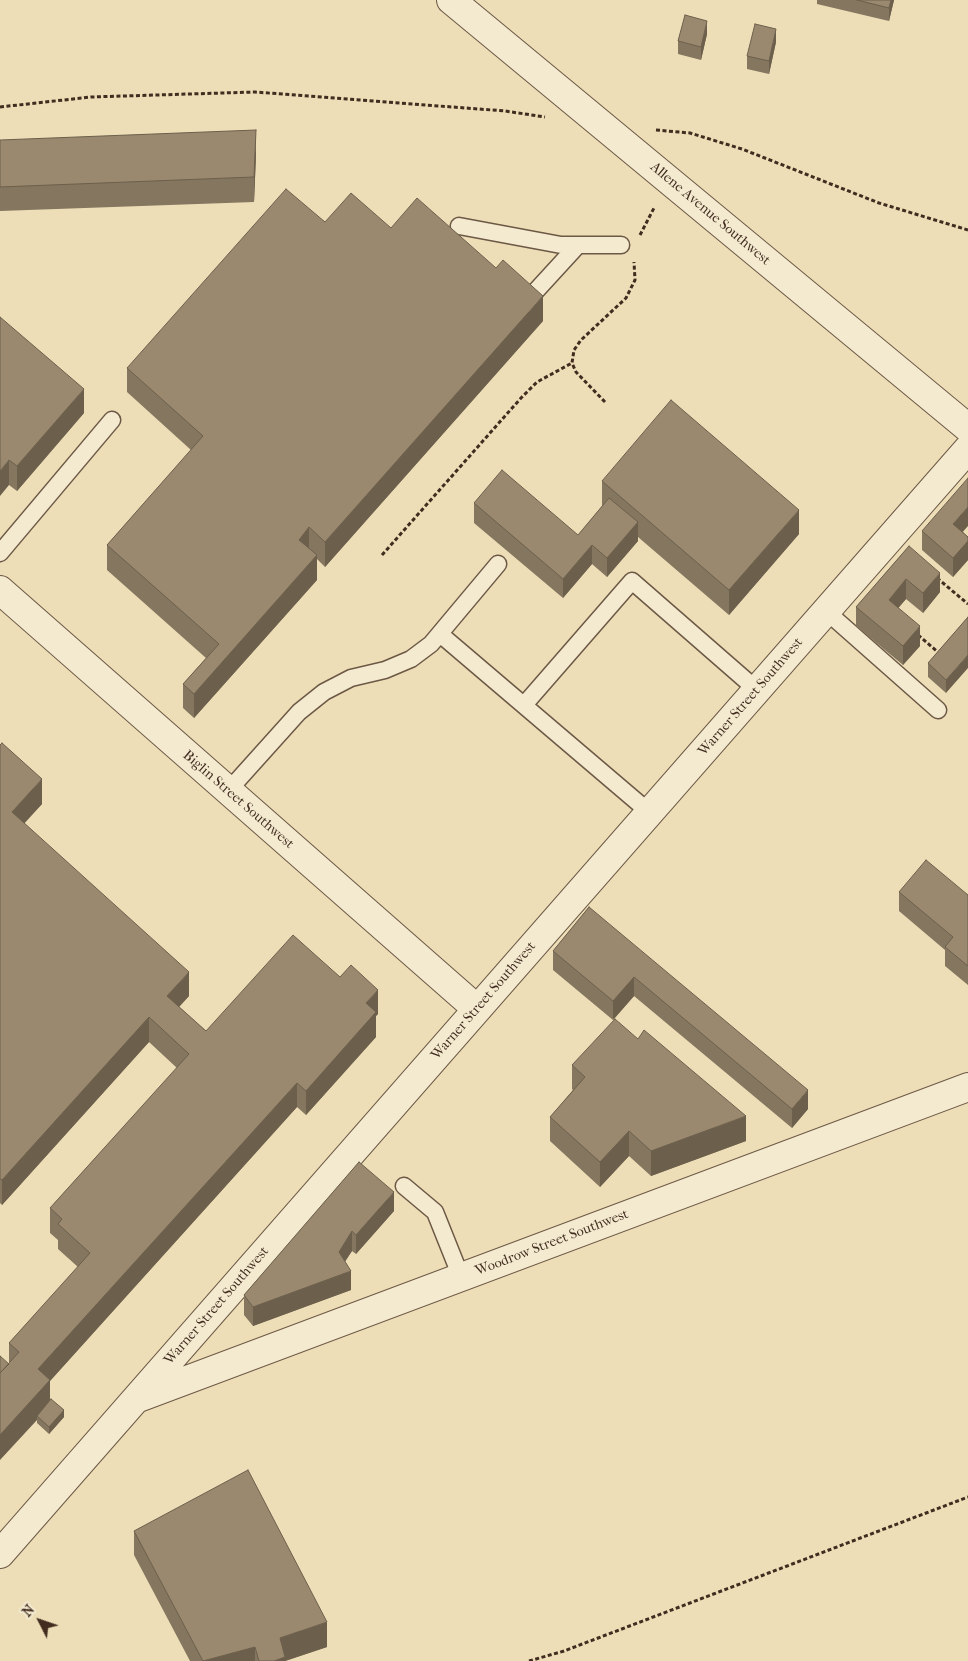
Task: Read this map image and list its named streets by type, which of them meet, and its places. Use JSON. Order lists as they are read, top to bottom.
{
  "streets": {
    "street": [
      "Allene Avenue Southwest",
      "Warner Street Southwest",
      "Biglin Street Southwest",
      "Woodrow Street Southwest"
    ]
  },
  "crossings": [
    ["Warner Street Southwest", "Biglin Street Southwest"],
    ["Warner Street Southwest", "Woodrow Street Southwest"]
  ],
  "north": "top left"
}
